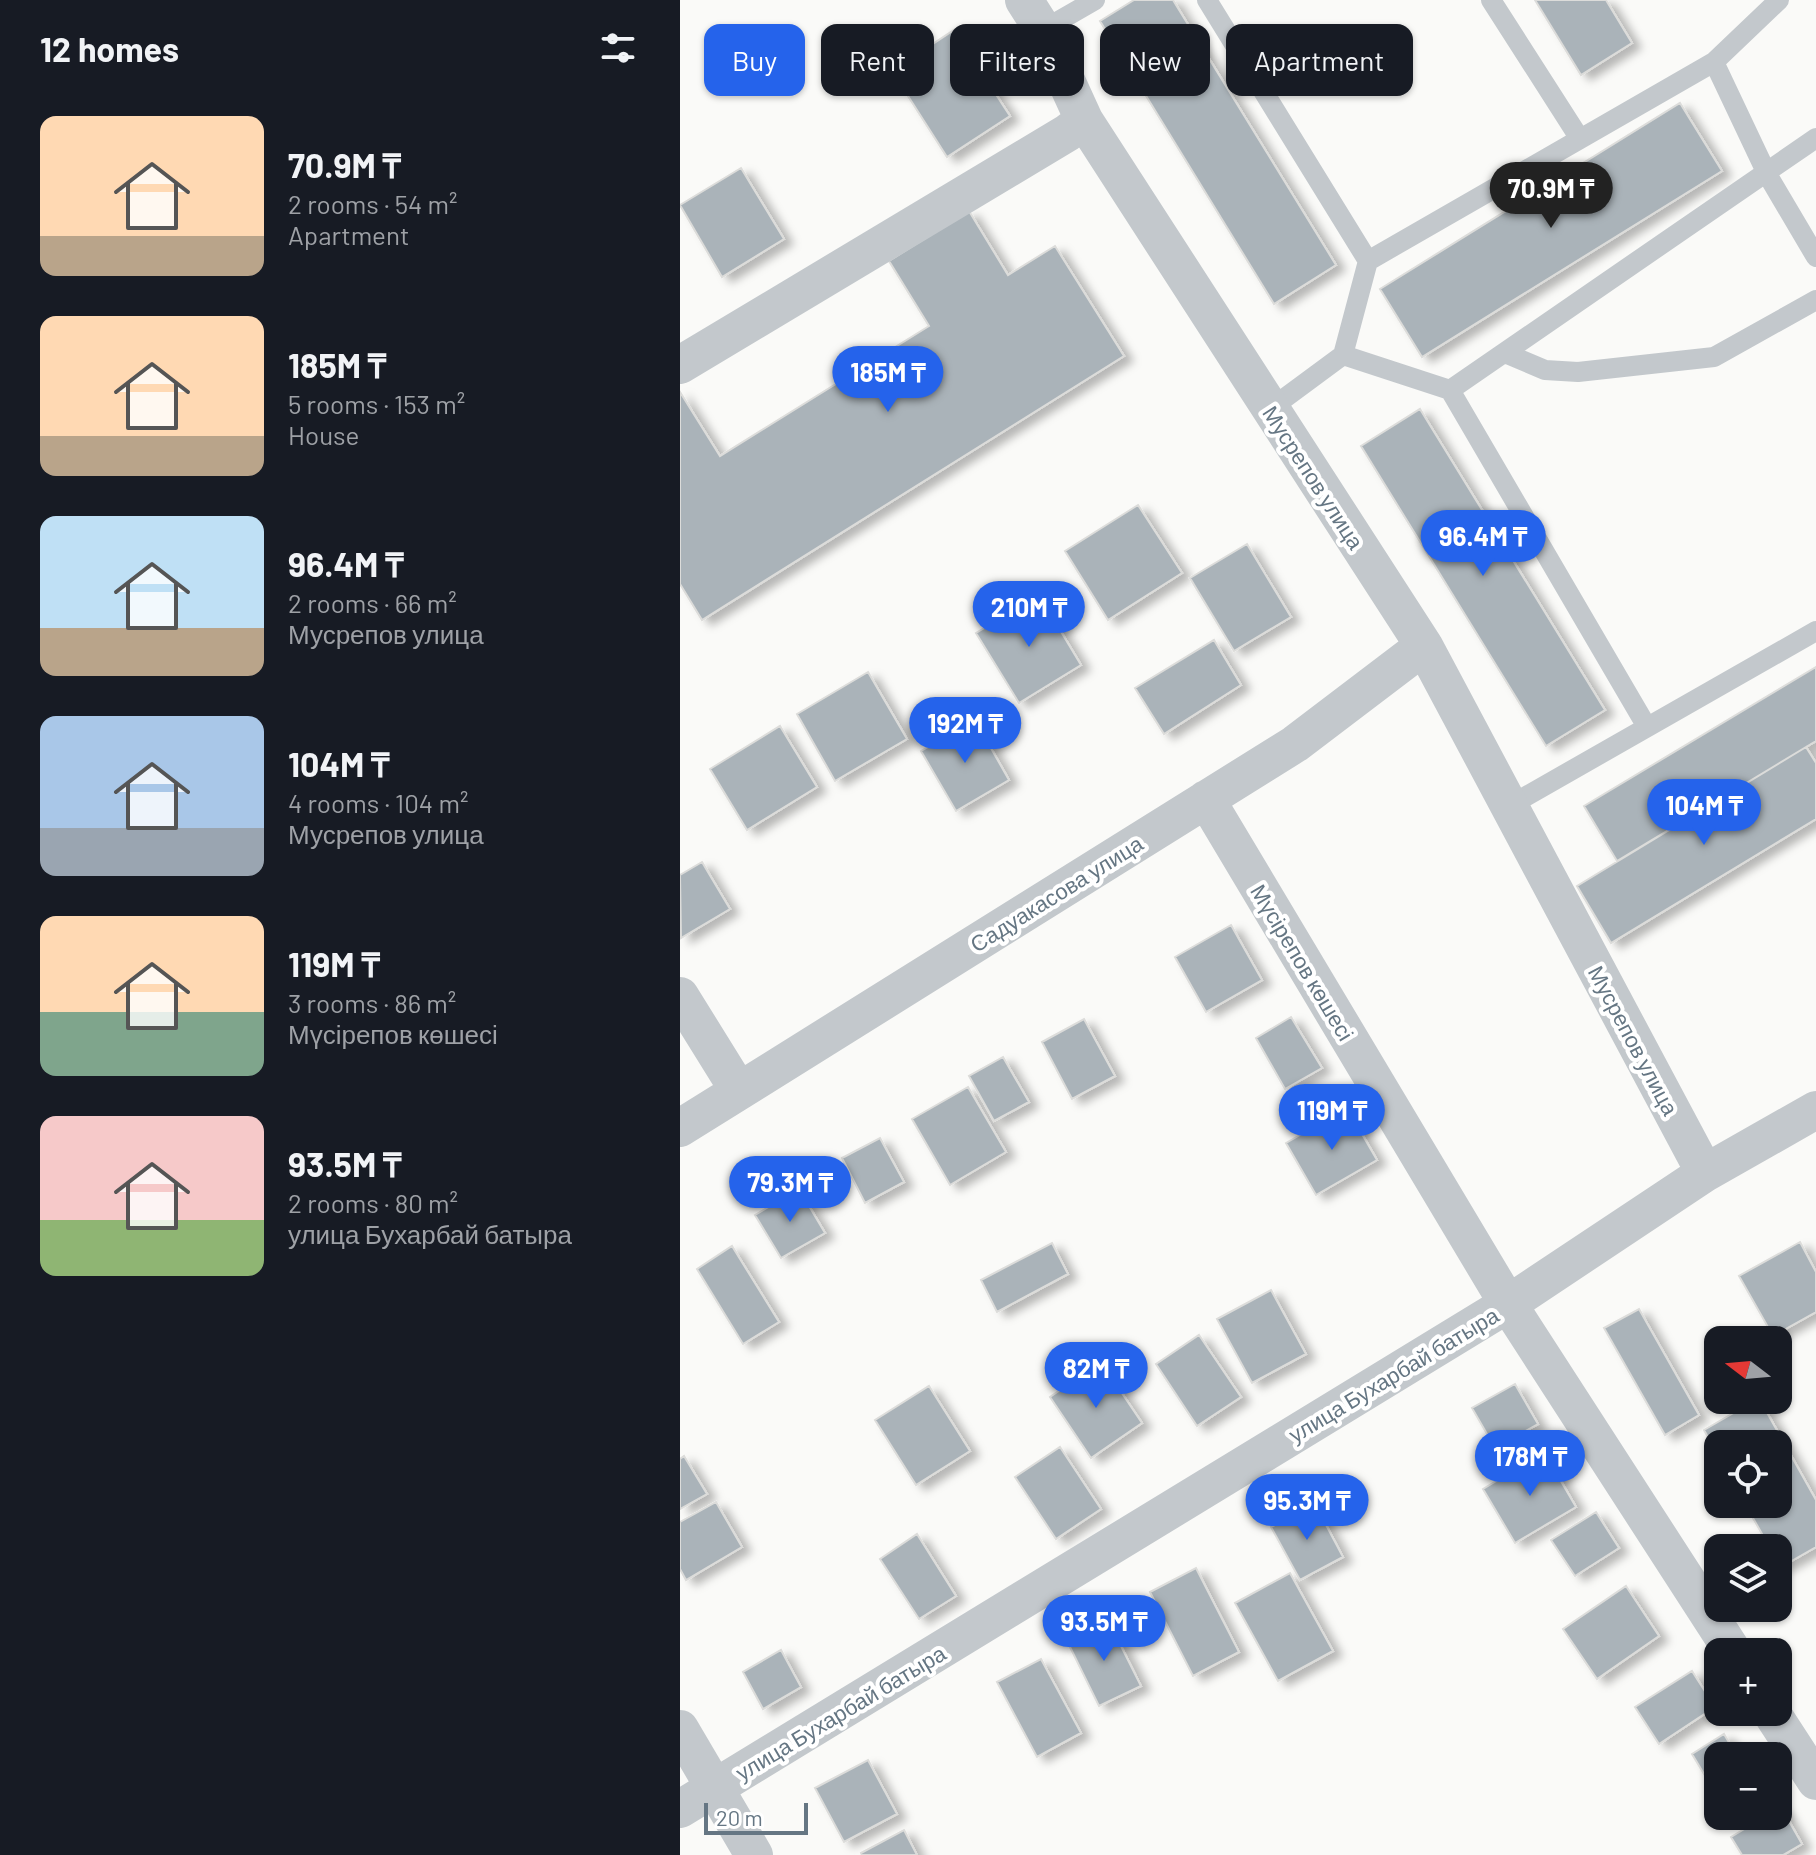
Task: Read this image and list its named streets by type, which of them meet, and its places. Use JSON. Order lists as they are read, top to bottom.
{
  "streets": {
    "street": [
      "Мусрепов улица",
      "Садуакасова улица",
      "Мүсірепов көшесі",
      "улица Бухарбай батыра"
    ]
  },
  "crossings": [
    ["Мусрепов улица", "Садуакасова улица"],
    ["Мусрепов улица", "улица Бухарбай батыра"],
    ["Садуакасова улица", "Мүсірепов көшесі"],
    ["Мүсірепов көшесі", "улица Бухарбай батыра"]
  ],
  "scale_bar": "20 m",
  "north": "left",
  "page": {
    "heading": "12 homes",
    "chip": [
      "Buy",
      "Rent",
      "Filters",
      "New",
      "Apartment"
    ],
    "list": [
      {
        "name": "70.9M ₸",
        "note": "2 rooms · 54 m² · Apartment"
      },
      {
        "name": "185M ₸",
        "note": "5 rooms · 153 m² · House"
      },
      {
        "name": "96.4M ₸",
        "note": "2 rooms · 66 m² · Мусрепов улица"
      },
      {
        "name": "104M ₸",
        "note": "4 rooms · 104 m² · Мусрепов улица"
      },
      {
        "name": "119M ₸",
        "note": "3 rooms · 86 m² · Мүсірепов көшесі"
      },
      {
        "name": "93.5M ₸",
        "note": "2 rooms · 80 m² · улица Бухарбай батыра"
      }
    ],
    "price": [
      "70.9M ₸",
      "185M ₸",
      "96.4M ₸",
      "210M ₸",
      "192M ₸",
      "104M ₸",
      "119M ₸",
      "79.3M ₸",
      "82M ₸",
      "178M ₸",
      "95.3M ₸",
      "93.5M ₸"
    ],
    "map_buttons": ["+", "−"],
    "scale": "20 m"
  }
}
